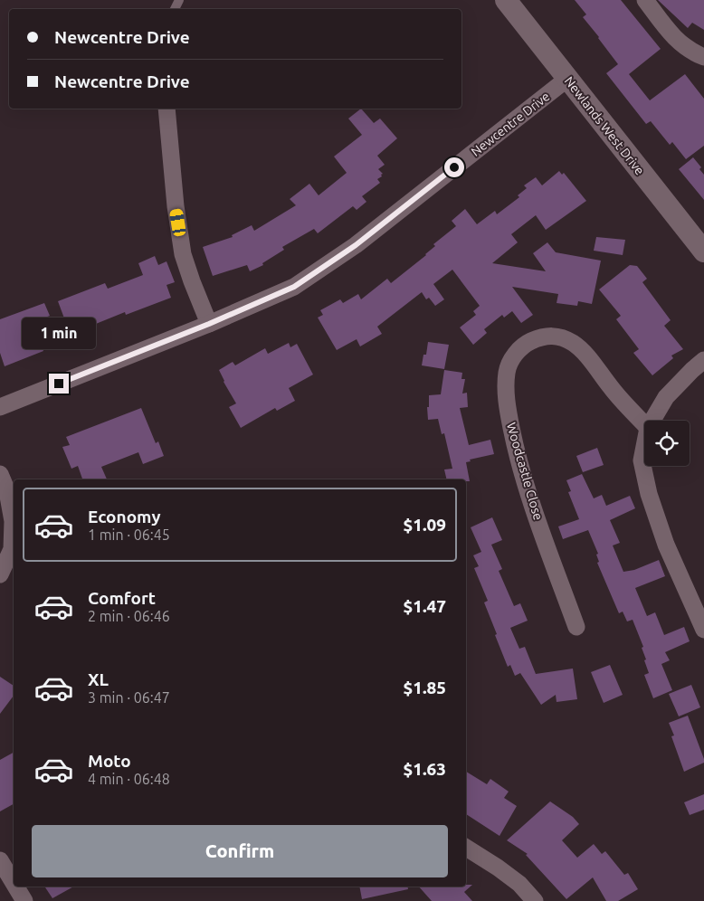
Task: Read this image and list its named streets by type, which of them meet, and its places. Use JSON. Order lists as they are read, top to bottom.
{
  "streets": {
    "street": ["Newcentre Drive", "Newlands West Drive", "Woodcastle Close"]
  },
  "crossings": [
    ["Newcentre Drive", "Newlands West Drive"]
  ],
  "page": {
    "banner": ["Newcentre Drive", "Newcentre Drive"],
    "bubble": "1 min",
    "list": [
      {
        "name": "Economy",
        "note": "1 min · 06:45",
        "value": "$1.09"
      },
      {
        "name": "Comfort",
        "note": "2 min · 06:46",
        "value": "$1.47"
      },
      {
        "name": "XL",
        "note": "3 min · 06:47",
        "value": "$1.85"
      },
      {
        "name": "Moto",
        "note": "4 min · 06:48",
        "value": "$1.63"
      }
    ],
    "buttons": "Confirm"
  }
}
